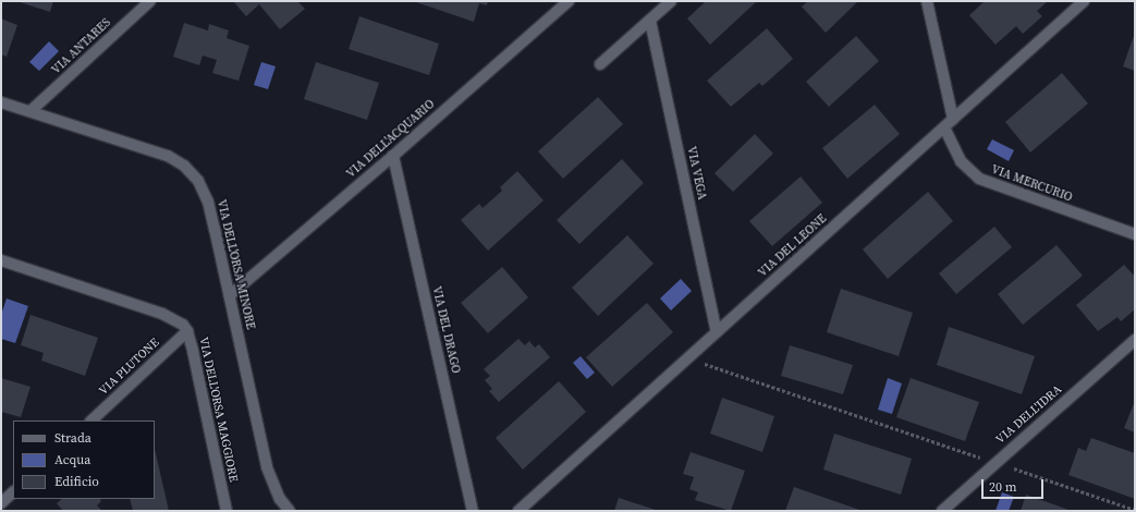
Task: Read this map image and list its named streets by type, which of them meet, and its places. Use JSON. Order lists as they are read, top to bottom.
{
  "streets": {
    "street": [
      "VIA ANTARES",
      "VIA DELL'ACQUARIO",
      "VIA VEGA",
      "VIA MERCURIO",
      "VIA DEL LEONE",
      "VIA DELL'ORSA MINORE",
      "VIA DEL DRAGO",
      "VIA PLUTONE",
      "VIA DELL'ORSA MAGGIORE",
      "VIA DELL'IDRA"
    ]
  },
  "crossings": [
    ["VIA ANTARES", "VIA DELL'ORSA MINORE"],
    ["VIA DELL'ACQUARIO", "VIA DELL'ORSA MINORE"],
    ["VIA DELL'ACQUARIO", "VIA DEL DRAGO"],
    ["VIA VEGA", "VIA DEL LEONE"],
    ["VIA MERCURIO", "VIA DEL LEONE"],
    ["VIA PLUTONE", "VIA DELL'ORSA MAGGIORE"]
  ],
  "legend": ["Strada", "Acqua", "Edificio"],
  "scale_bar": "20 m"
}
